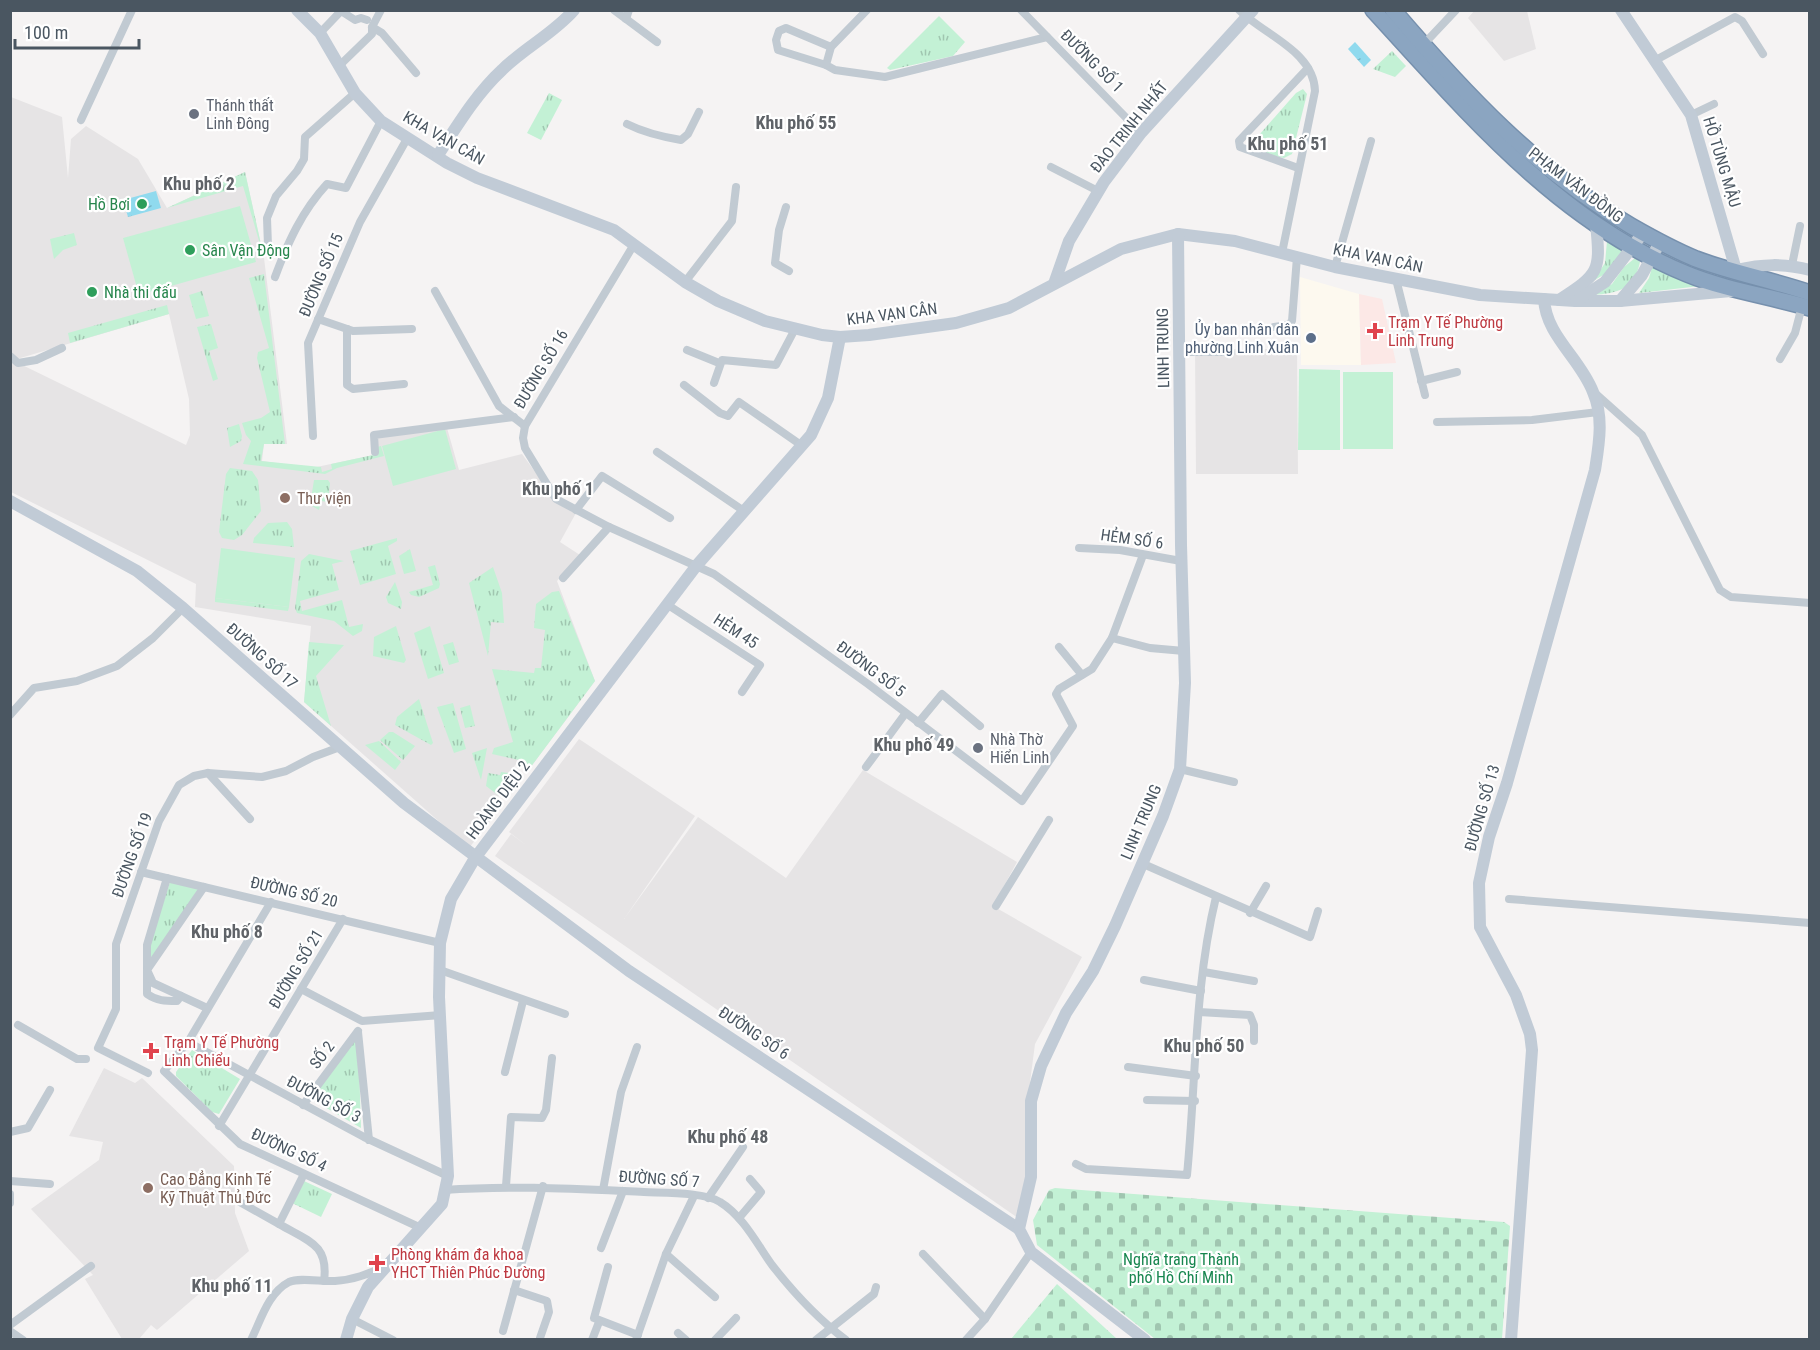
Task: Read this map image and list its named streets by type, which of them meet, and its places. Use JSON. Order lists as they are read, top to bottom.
{
  "streets": {
    "highway": ["PHẠM VĂN ĐỒNG"],
    "street": [
      "ĐƯỜNG SỐ 1",
      "ĐÀO TRINH NHẤT",
      "KHA VẠN CÂN",
      "HỒ TÙNG MẬU",
      "ĐƯỜNG SỐ 15",
      "LINH TRUNG",
      "ĐƯỜNG SỐ 16",
      "HẺM SỐ 6",
      "HẺM 45",
      "ĐƯỜNG SỐ 17",
      "ĐƯỜNG SỐ 5",
      "HOÀNG DIỆU 2",
      "ĐƯỜNG SỐ 13",
      "ĐƯỜNG SỐ 19",
      "ĐƯỜNG SỐ 20",
      "ĐƯỜNG SỐ 21",
      "ĐƯỜNG SỐ 6",
      "SỐ 2",
      "ĐƯỜNG SỐ 3",
      "ĐƯỜNG SỐ 4",
      "ĐƯỜNG SỐ 7"
    ]
  },
  "crossings": [
    ["ĐƯỜNG SỐ 1", "ĐÀO TRINH NHẤT"],
    ["ĐÀO TRINH NHẤT", "KHA VẠN CÂN"],
    ["KHA VẠN CÂN", "PHẠM VĂN ĐỒNG"],
    ["KHA VẠN CÂN", "ĐƯỜNG SỐ 15"],
    ["KHA VẠN CÂN", "LINH TRUNG"],
    ["KHA VẠN CÂN", "ĐƯỜNG SỐ 16"],
    ["KHA VẠN CÂN", "HOÀNG DIỆU 2"],
    ["KHA VẠN CÂN", "ĐƯỜNG SỐ 13"],
    ["HỒ TÙNG MẬU", "PHẠM VĂN ĐỒNG"],
    ["LINH TRUNG", "HẺM SỐ 6"],
    ["LINH TRUNG", "ĐƯỜNG SỐ 6"],
    ["ĐƯỜNG SỐ 16", "ĐƯỜNG SỐ 5"],
    ["ĐƯỜNG SỐ 16", "HOÀNG DIỆU 2"],
    ["HẺM 45", "HOÀNG DIỆU 2"],
    ["ĐƯỜNG SỐ 17", "HOÀNG DIỆU 2"],
    ["ĐƯỜNG SỐ 17", "ĐƯỜNG SỐ 19"],
    ["ĐƯỜNG SỐ 17", "ĐƯỜNG SỐ 6"],
    ["ĐƯỜNG SỐ 5", "HOÀNG DIỆU 2"],
    ["HOÀNG DIỆU 2", "ĐƯỜNG SỐ 20"],
    ["HOÀNG DIỆU 2", "ĐƯỜNG SỐ 6"],
    ["HOÀNG DIỆU 2", "ĐƯỜNG SỐ 3"],
    ["HOÀNG DIỆU 2", "ĐƯỜNG SỐ 4"],
    ["HOÀNG DIỆU 2", "ĐƯỜNG SỐ 7"],
    ["ĐƯỜNG SỐ 19", "ĐƯỜNG SỐ 20"],
    ["ĐƯỜNG SỐ 20", "ĐƯỜNG SỐ 21"],
    ["ĐƯỜNG SỐ 21", "ĐƯỜNG SỐ 3"],
    ["ĐƯỜNG SỐ 21", "ĐƯỜNG SỐ 4"],
    ["SỐ 2", "ĐƯỜNG SỐ 3"],
    ["ĐƯỜNG SỐ 3", "ĐƯỜNG SỐ 4"]
  ],
  "districts": [
    "Khu phố 55",
    "Khu phố 51",
    "Khu phố 2",
    "Khu phố 1",
    "Khu phố 49",
    "Khu phố 8",
    "Khu phố 50",
    "Khu phố 48",
    "Khu phố 11"
  ],
  "parks": ["Nghĩa trang Thành phố Hồ Chí Minh"],
  "places": {
    "other": [
      "Thánh thất Linh Đông",
      "Hồ Bơi",
      "Sân Vận Động",
      "Nhà thi đấu",
      "Ủy ban nhân dân phường Linh Xuân",
      "Thư viện",
      "Nhà Thờ Hiển Linh",
      "Cao Đẳng Kinh Tế Kỹ Thuật Thủ Đức"
    ],
    "health": ["Trạm Y Tế Phường Linh Trung", "Trạm Y Tế Phường Linh Chiểu", "Phòng khám đa khoa YHCT Thiên Phúc Đường"]
  },
  "scale_bar": "100 m"
}
